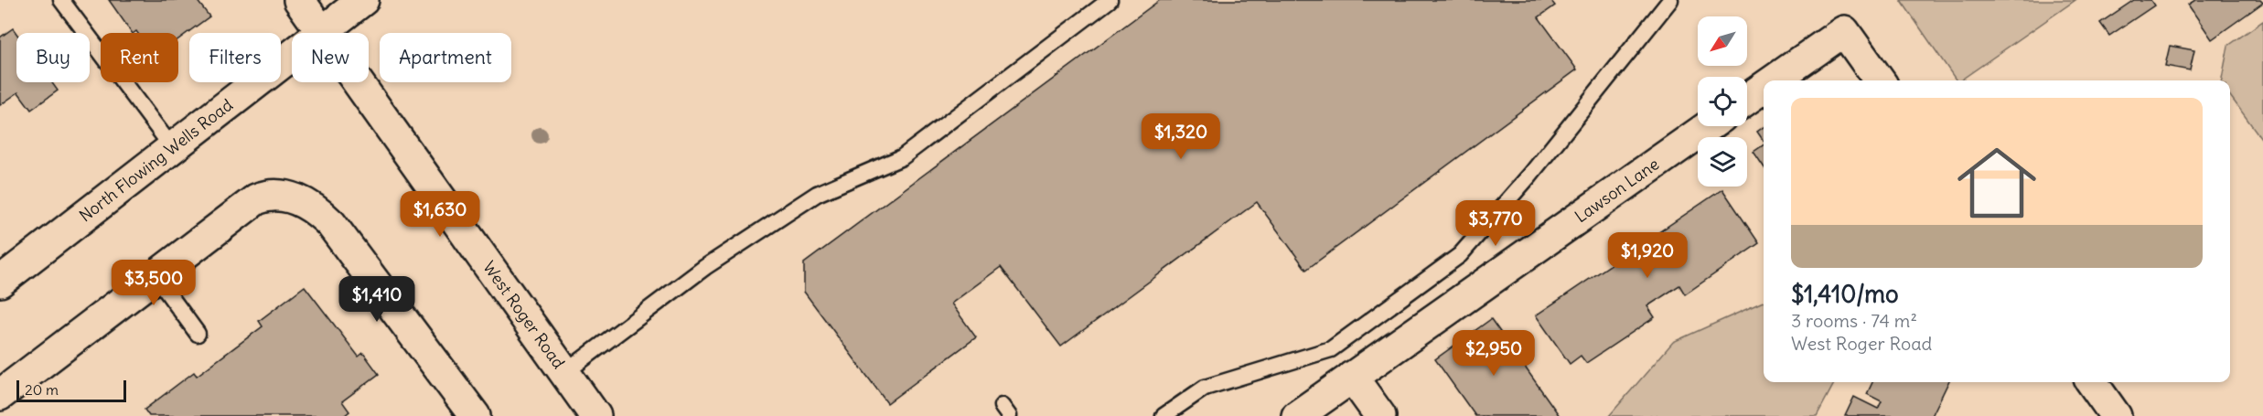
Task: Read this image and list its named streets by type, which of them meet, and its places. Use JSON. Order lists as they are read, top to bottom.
{
  "streets": {
    "street": ["North Flowing Wells Road", "Lawson Lane", "West Roger Road"]
  },
  "crossings": [
    ["North Flowing Wells Road", "West Roger Road"]
  ],
  "scale_bar": "20 m",
  "north": "bottom left",
  "page": {
    "chip": [
      "Buy",
      "Rent",
      "Filters",
      "New",
      "Apartment"
    ],
    "list": [
      {
        "name": "$1,410/mo",
        "note": "3 rooms · 74 m² · West Roger Road"
      }
    ],
    "price": [
      "$1,320",
      "$1,630",
      "$3,770",
      "$1,920",
      "$3,500",
      "$1,410",
      "$2,950"
    ],
    "scale": "20 m"
  }
}
